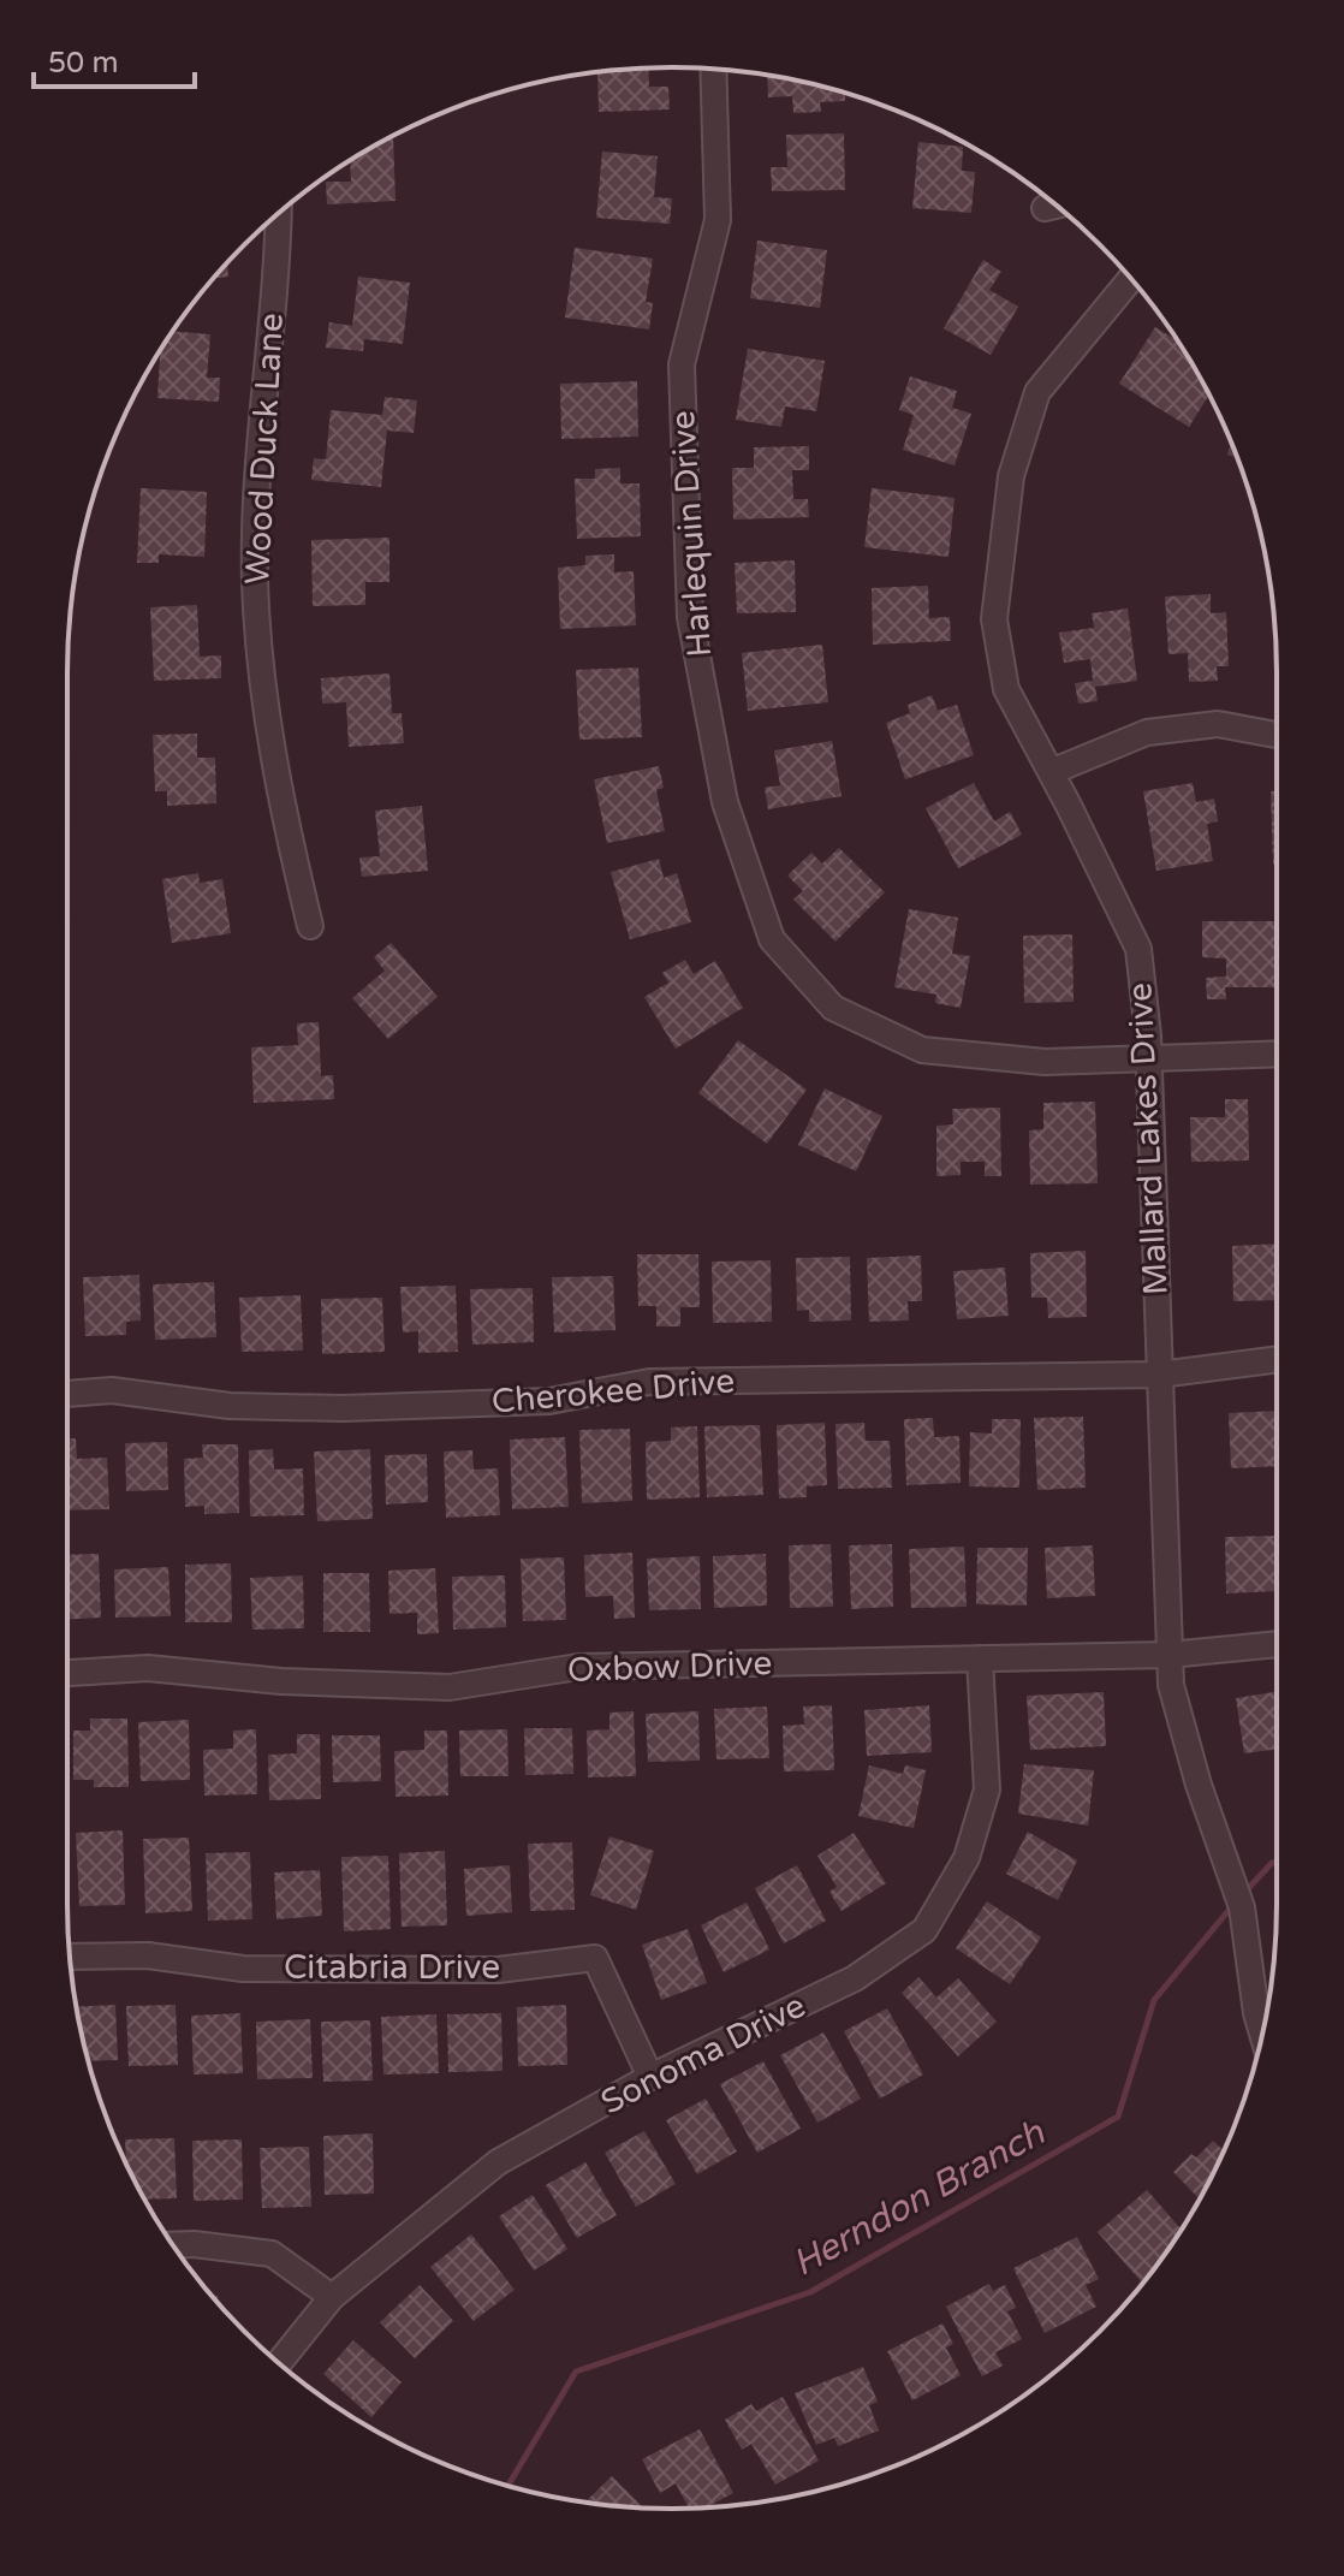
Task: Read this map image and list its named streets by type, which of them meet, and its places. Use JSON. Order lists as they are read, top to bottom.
{
  "streets": {
    "street": [
      "Wood Duck Lane",
      "Harlequin Drive",
      "Mallard Lakes Drive",
      "Cherokee Drive",
      "Oxbow Drive",
      "Citabria Drive",
      "Sonoma Drive"
    ]
  },
  "crossings": [
    ["Harlequin Drive", "Mallard Lakes Drive"],
    ["Mallard Lakes Drive", "Cherokee Drive"],
    ["Mallard Lakes Drive", "Oxbow Drive"],
    ["Oxbow Drive", "Sonoma Drive"],
    ["Citabria Drive", "Sonoma Drive"]
  ],
  "water": ["Herndon Branch"],
  "scale_bar": "50 m"
}
